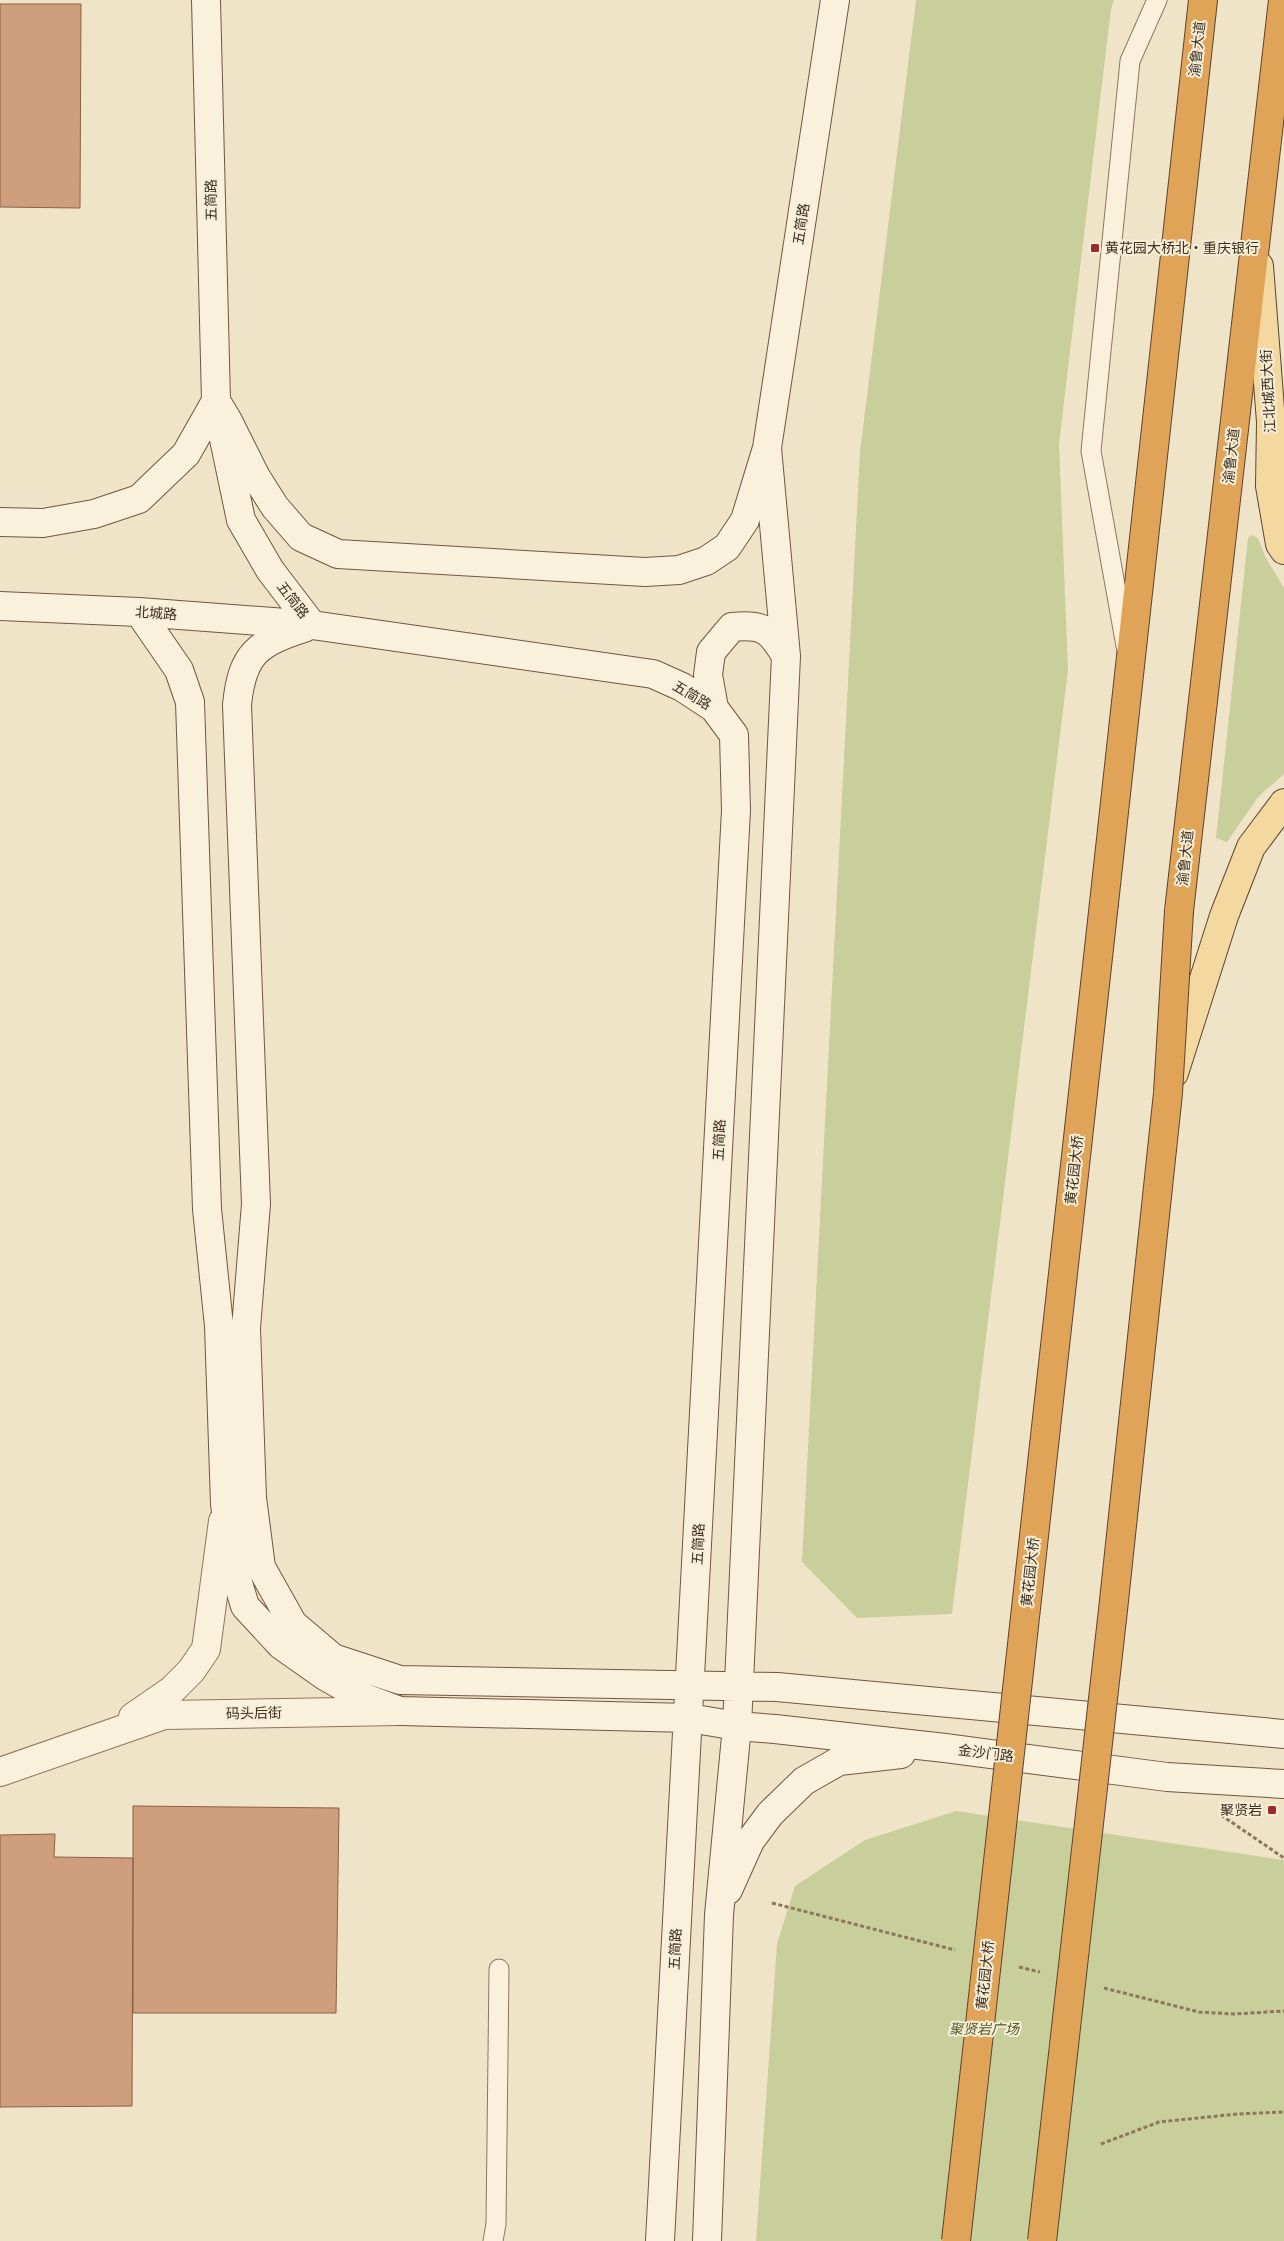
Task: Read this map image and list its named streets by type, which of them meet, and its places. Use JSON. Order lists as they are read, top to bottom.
{
  "streets": {
    "highway": ["渝鲁大道", "黄花园大桥"],
    "main road": [
      "五简路",
      "江北城西大街",
      "北城路",
      "码头后街",
      "金沙门路"
    ]
  },
  "crossings": [
    ["渝鲁大道", "江北城西大街"],
    ["渝鲁大道", "黄花园大桥"],
    ["五简路", "北城路"],
    ["五简路", "码头后街"],
    ["五简路", "金沙门路"],
    ["码头后街", "金沙门路"]
  ],
  "parks": ["聚贤岩广场"],
  "places": {
    "transit": ["黄花园大桥北‧重庆银行", "聚贤岩"]
  }
}
